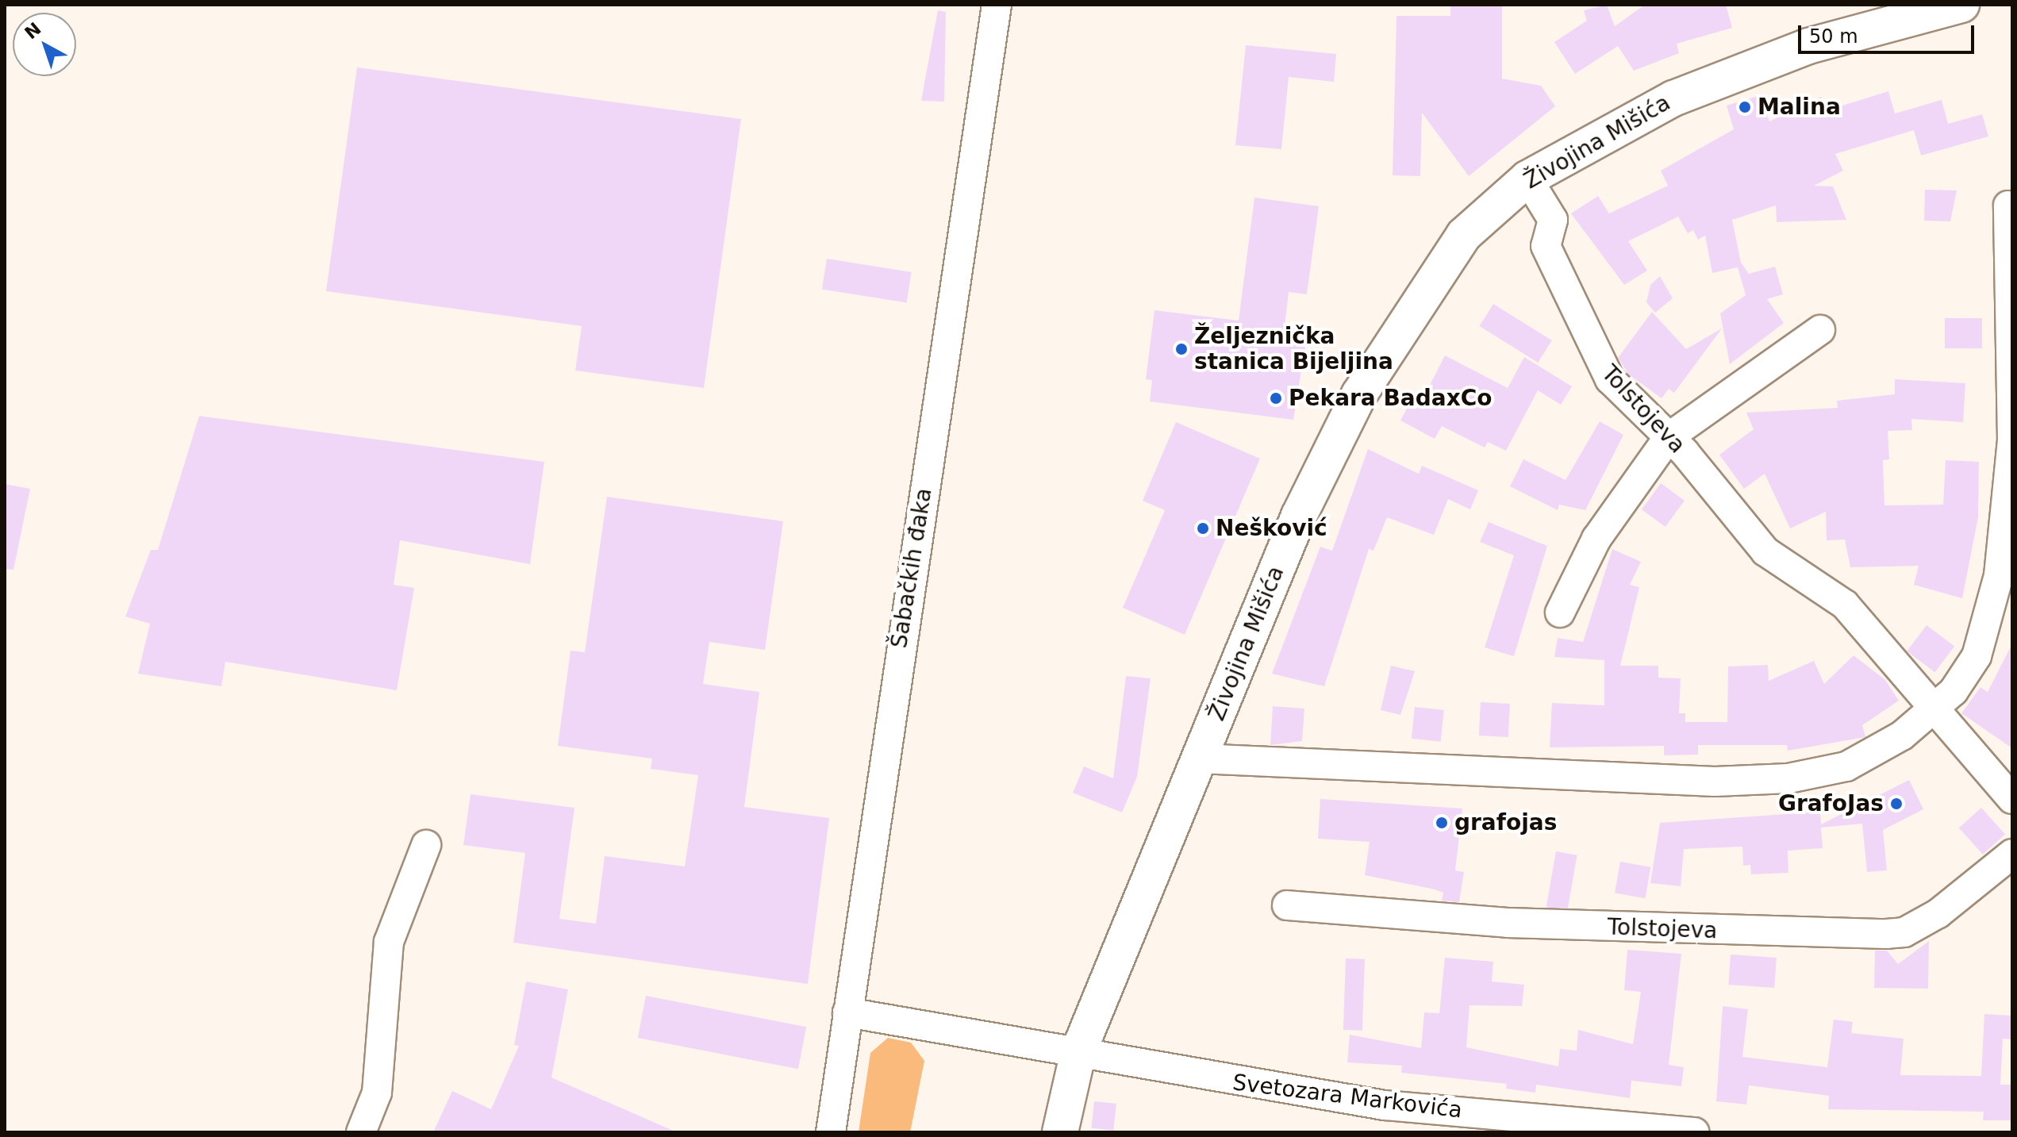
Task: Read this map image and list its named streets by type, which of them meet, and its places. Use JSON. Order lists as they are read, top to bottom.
{
  "streets": {
    "main road": ["Živojina Mišića"],
    "street": ["Tolstojeva", "Šabačkih đaka", "Svetozara Markovića"]
  },
  "crossings": [
    ["Živojina Mišića", "Tolstojeva"],
    ["Živojina Mišića", "Svetozara Markovića"],
    ["Šabačkih đaka", "Svetozara Markovića"]
  ],
  "places": [
    "Malina",
    "Željeznička stanica Bijeljina",
    "Pekara BadaxCo",
    "Nešković",
    "GrafoJas",
    "grafojas"
  ],
  "scale_bar": "50 m",
  "north": "top left"
}
